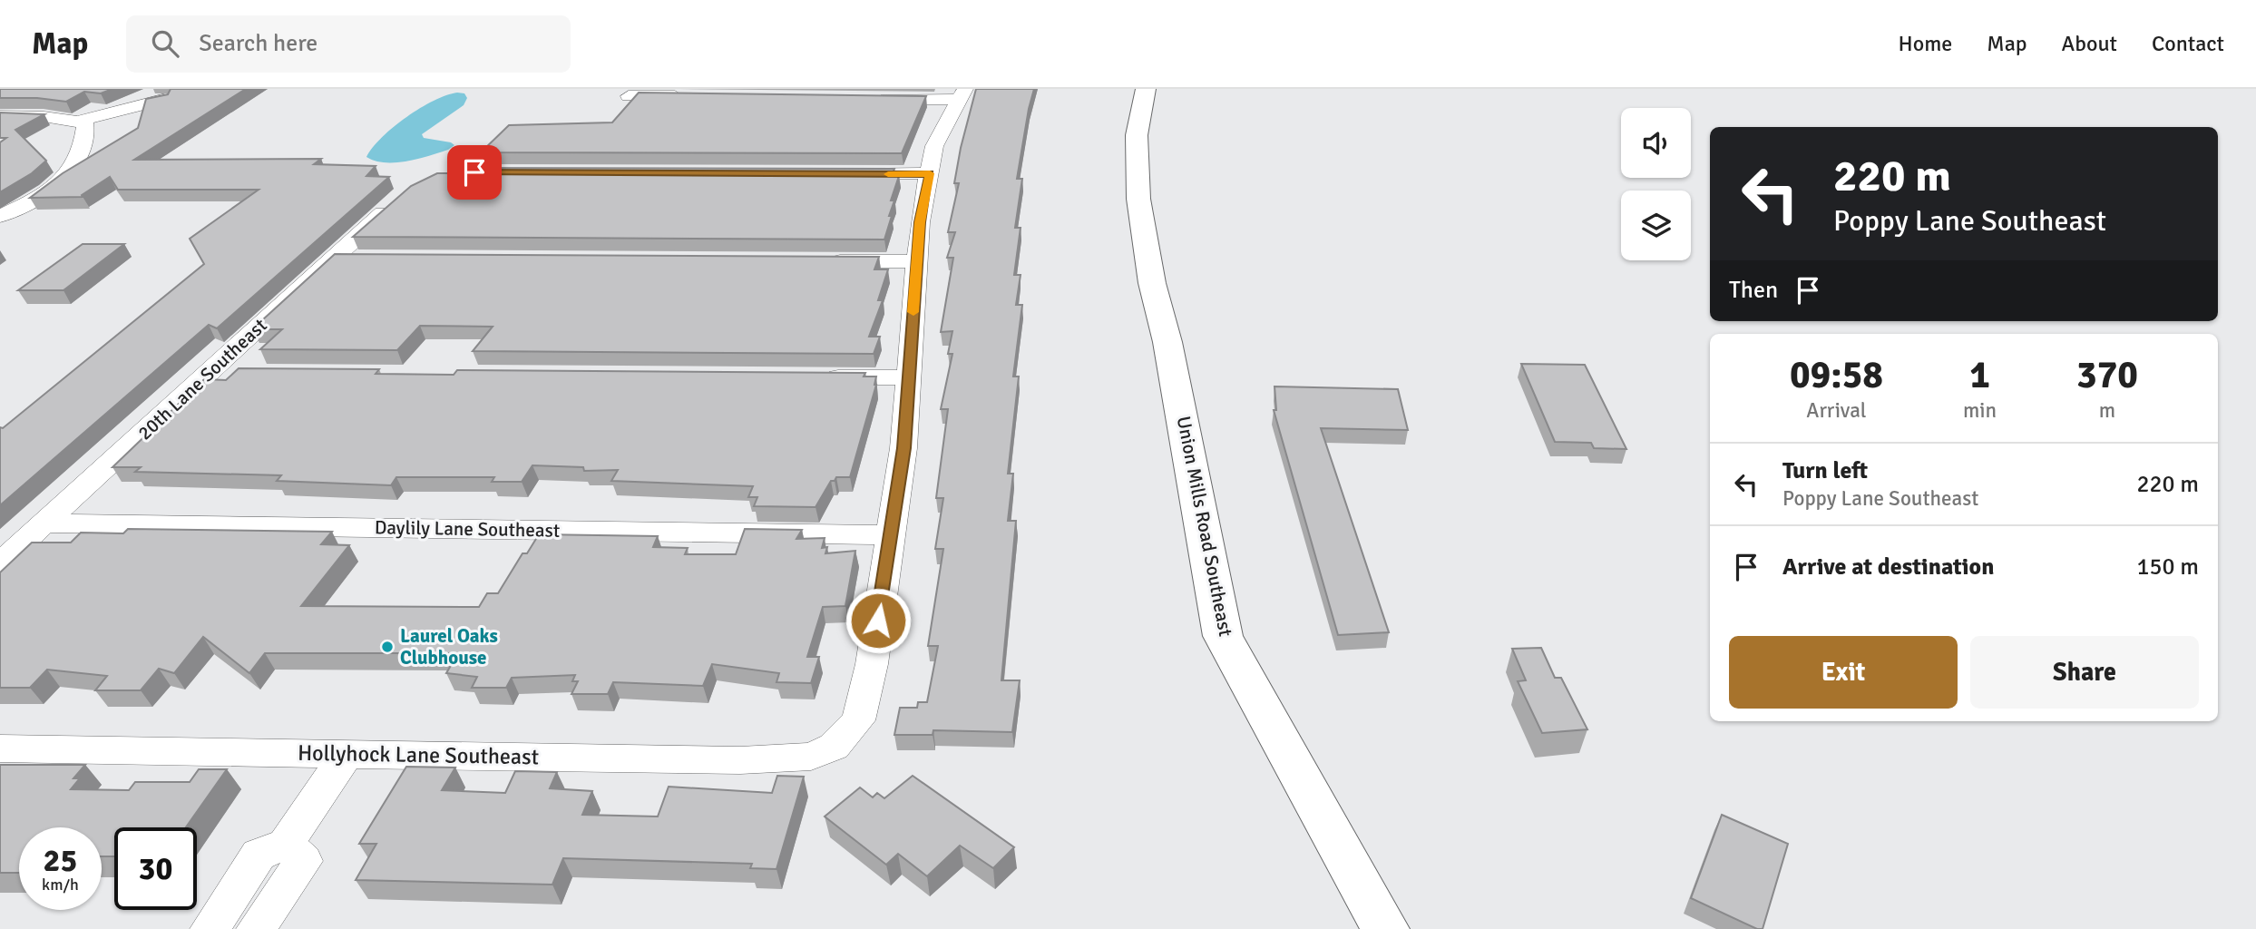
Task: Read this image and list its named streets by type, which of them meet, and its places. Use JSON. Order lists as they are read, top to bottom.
{
  "streets": {
    "street": [
      "20th Lane Southeast",
      "Union Mills Road Southeast",
      "Daylily Lane Southeast",
      "Hollyhock Lane Southeast"
    ]
  },
  "crossings": [
    ["20th Lane Southeast", "Daylily Lane Southeast"],
    ["Daylily Lane Southeast", "Hollyhock Lane Southeast"]
  ],
  "places": ["Laurel Oaks Clubhouse"],
  "page": {
    "header": "Map",
    "search": "Search here",
    "nav": [
      "Home",
      "Map",
      "About",
      "Contact"
    ],
    "turn": ["220 m", "Poppy Lane Southeast"],
    "then": "Then",
    "eta": [
      "09:58",
      "Arrival",
      "1",
      "min",
      "370",
      "m"
    ],
    "list": [
      {
        "name": "Turn left",
        "note": "Poppy Lane Southeast",
        "value": "220 m"
      },
      {
        "name": "Arrive at destination",
        "value": "150 m"
      }
    ],
    "buttons": ["Exit", "Share"],
    "speed": "25 km/h",
    "limit": "30"
  }
}
